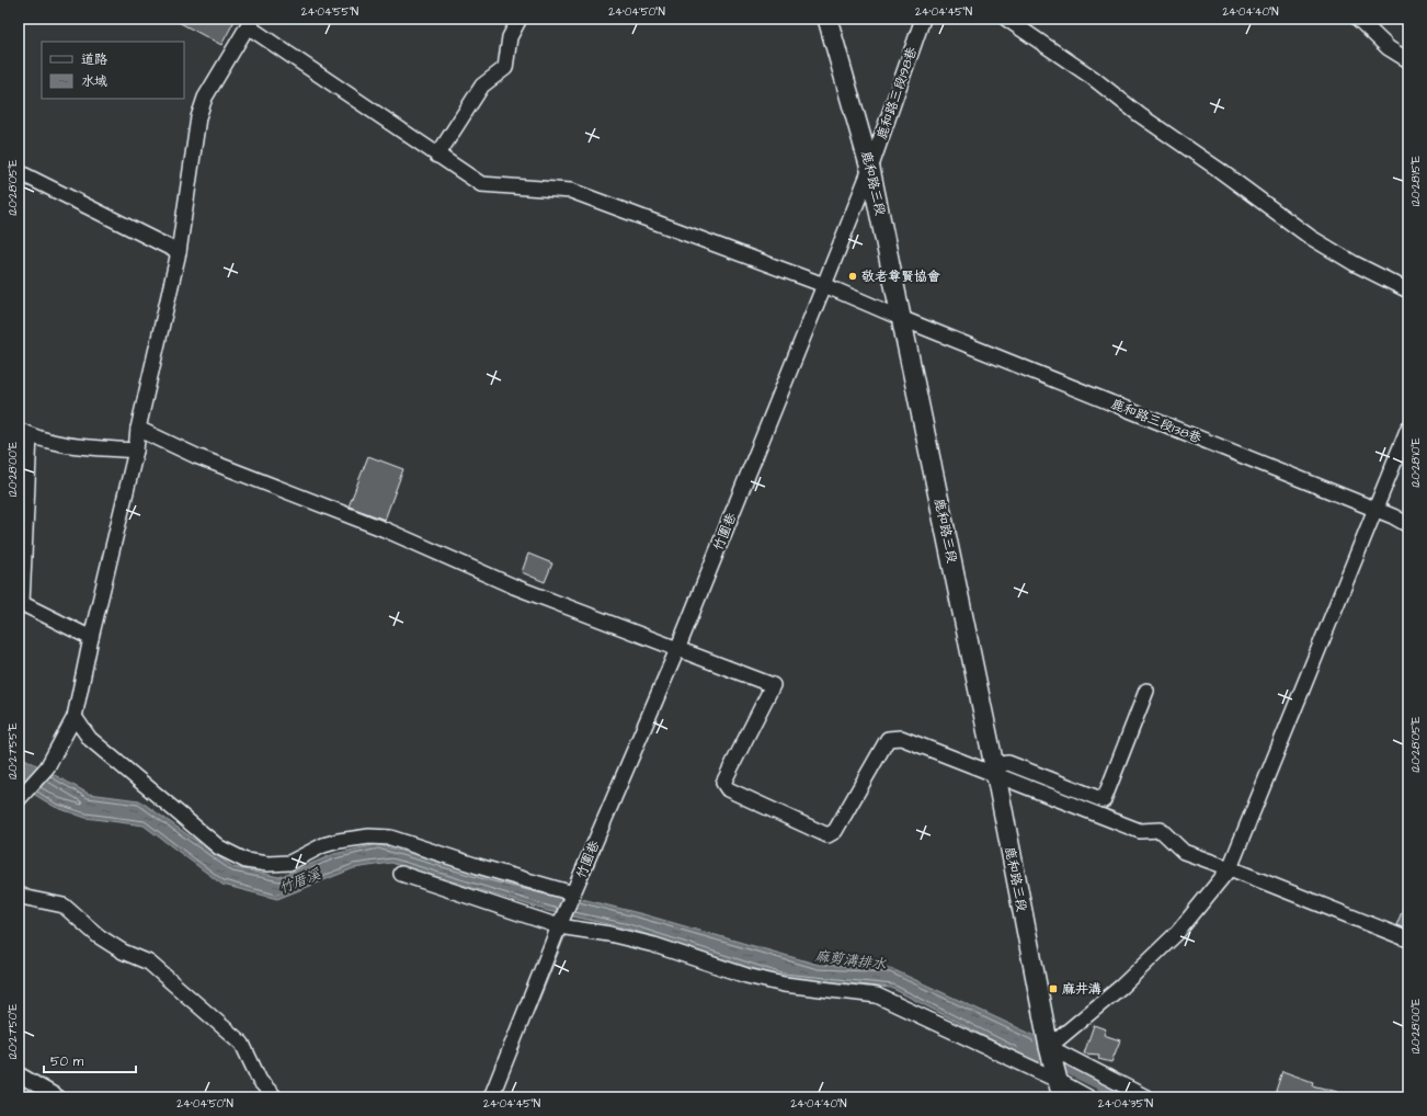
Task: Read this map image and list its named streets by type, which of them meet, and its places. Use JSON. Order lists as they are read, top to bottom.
{
  "streets": {
    "main road": ["鹿和路三段"],
    "street": ["鹿和路三段198巷", "鹿和路三段138巷", "竹圍巷"]
  },
  "crossings": [
    ["鹿和路三段198巷", "鹿和路三段"],
    ["鹿和路三段198巷", "竹圍巷"],
    ["鹿和路三段", "鹿和路三段138巷"],
    ["鹿和路三段", "竹圍巷"],
    ["鹿和路三段138巷", "竹圍巷"]
  ],
  "water": ["竹厝溪", "麻剪溝排水"],
  "places": {
    "other": ["敬老尊賢協會"],
    "transit": ["麻井溝"]
  },
  "legend": ["道路", "水域"],
  "scale_bar": "50 m",
  "coordinates": [
    "24°04'55\"N",
    "24°04'50\"N",
    "24°04'45\"N",
    "24°04'40\"N",
    "120°28'15\"E",
    "120°28'05\"E",
    "120°28'10\"E",
    "120°28'00\"E",
    "120°27'55\"E",
    "120°27'50\"E",
    "24°04'35\"N"
  ]
}
